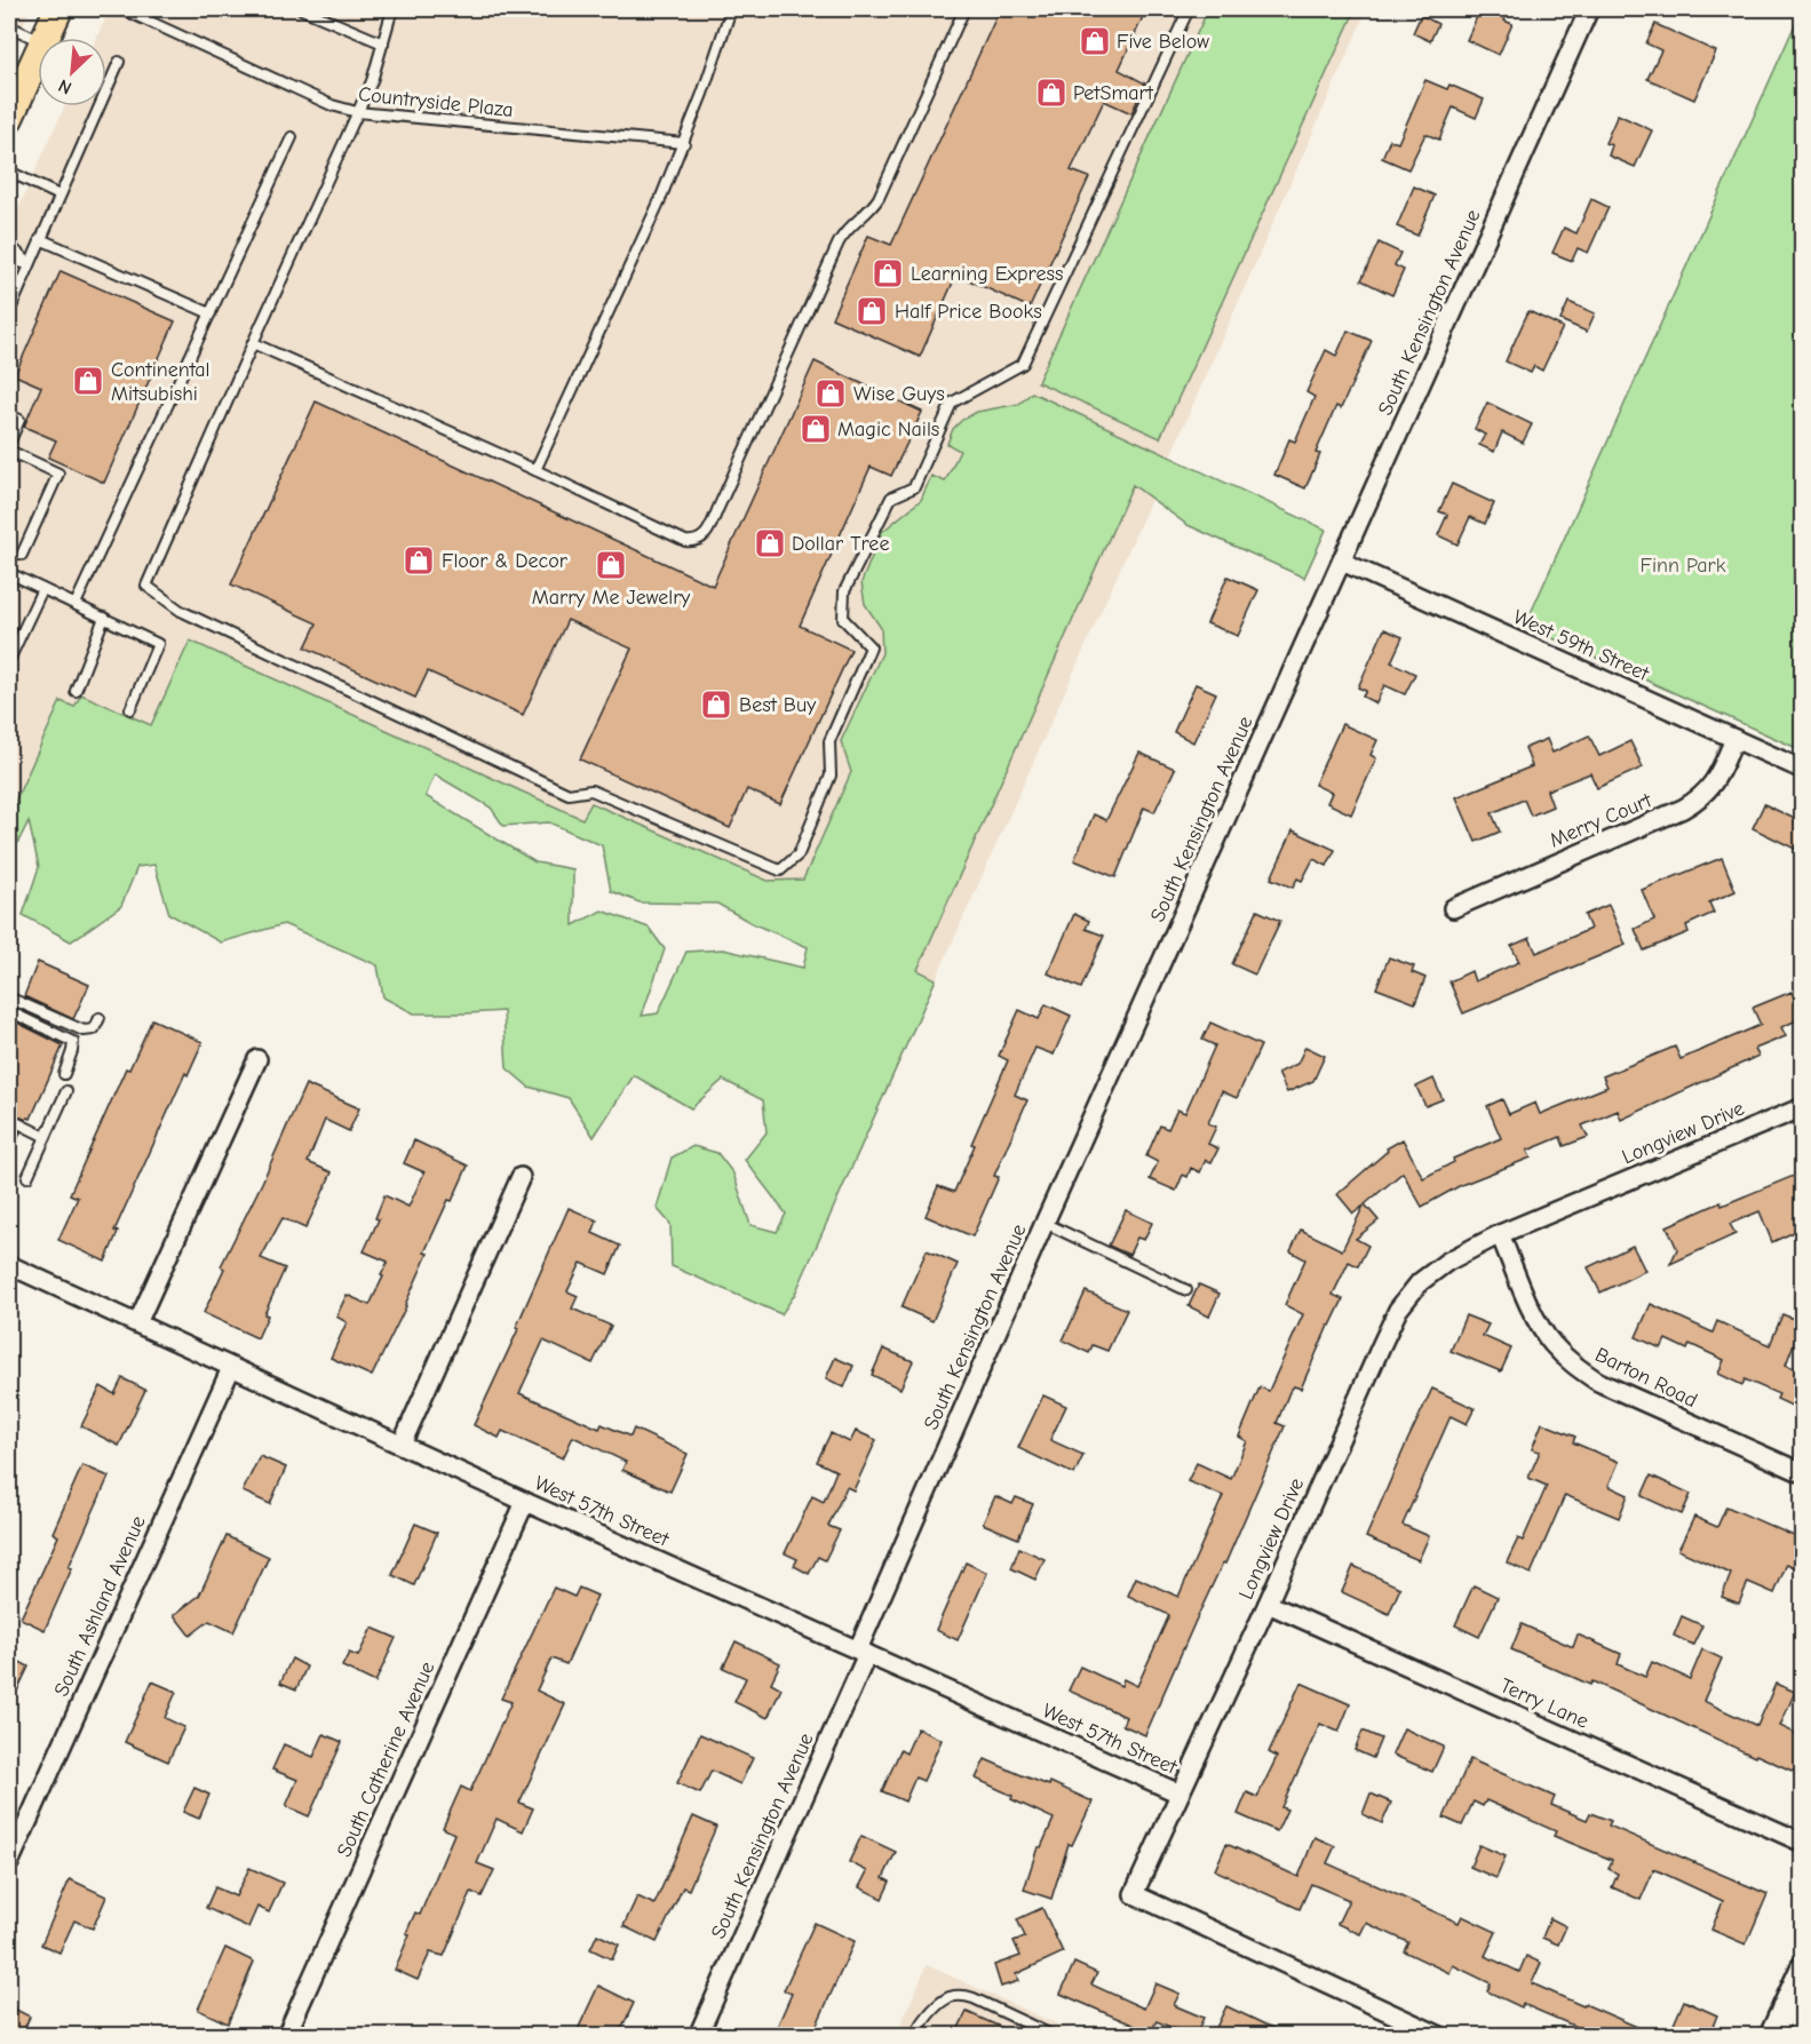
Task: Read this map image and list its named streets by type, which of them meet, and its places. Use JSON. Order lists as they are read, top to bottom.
{
  "streets": {
    "street": [
      "South Kensington Avenue",
      "West 59th Street",
      "Merry Court",
      "Longview Drive",
      "Barton Road",
      "West 57th Street",
      "South Ashland Avenue",
      "Terry Lane",
      "South Catherine Avenue"
    ],
    "lane": ["Countryside Plaza"]
  },
  "crossings": [
    ["South Kensington Avenue", "West 59th Street"],
    ["South Kensington Avenue", "West 57th Street"],
    ["West 59th Street", "Merry Court"],
    ["Longview Drive", "Barton Road"],
    ["Longview Drive", "West 57th Street"],
    ["Longview Drive", "Terry Lane"],
    ["West 57th Street", "South Ashland Avenue"],
    ["West 57th Street", "South Catherine Avenue"]
  ],
  "parks": ["Finn Park"],
  "places": {
    "shop": [
      "Five Below",
      "PetSmart",
      "Learning Express",
      "Half Price Books",
      "Continental Mitsubishi",
      "Wise Guys",
      "Magic Nails",
      "Dollar Tree",
      "Floor & Decor",
      "Marry Me Jewelry",
      "Best Buy"
    ]
  },
  "north": "bottom left"
}
